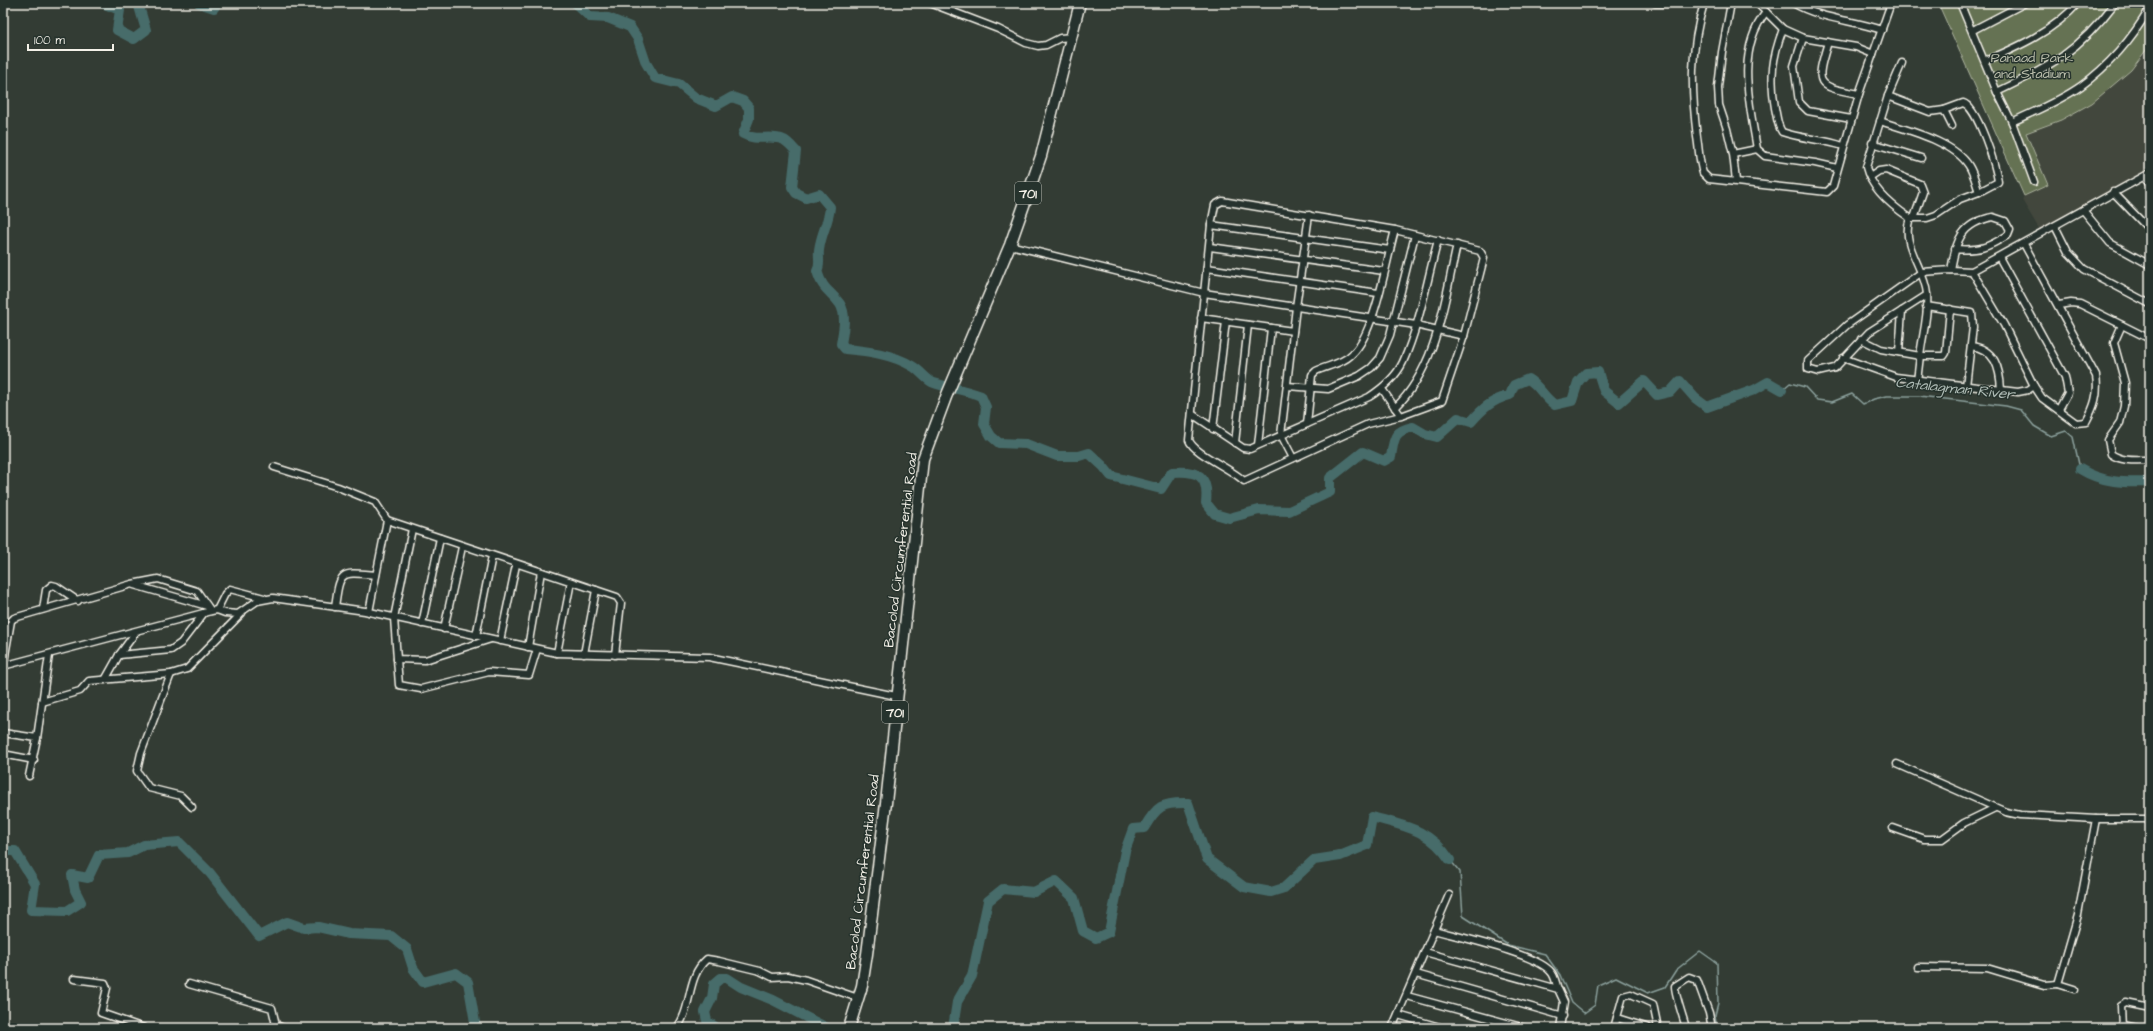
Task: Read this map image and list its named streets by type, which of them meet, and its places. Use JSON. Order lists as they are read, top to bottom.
{
  "streets": {
    "main road": ["701", "Bacolod Circumferential Road"]
  },
  "water": ["Catalagman River"],
  "parks": ["Panaad Park and Stadium"],
  "scale_bar": "100 m"
}
